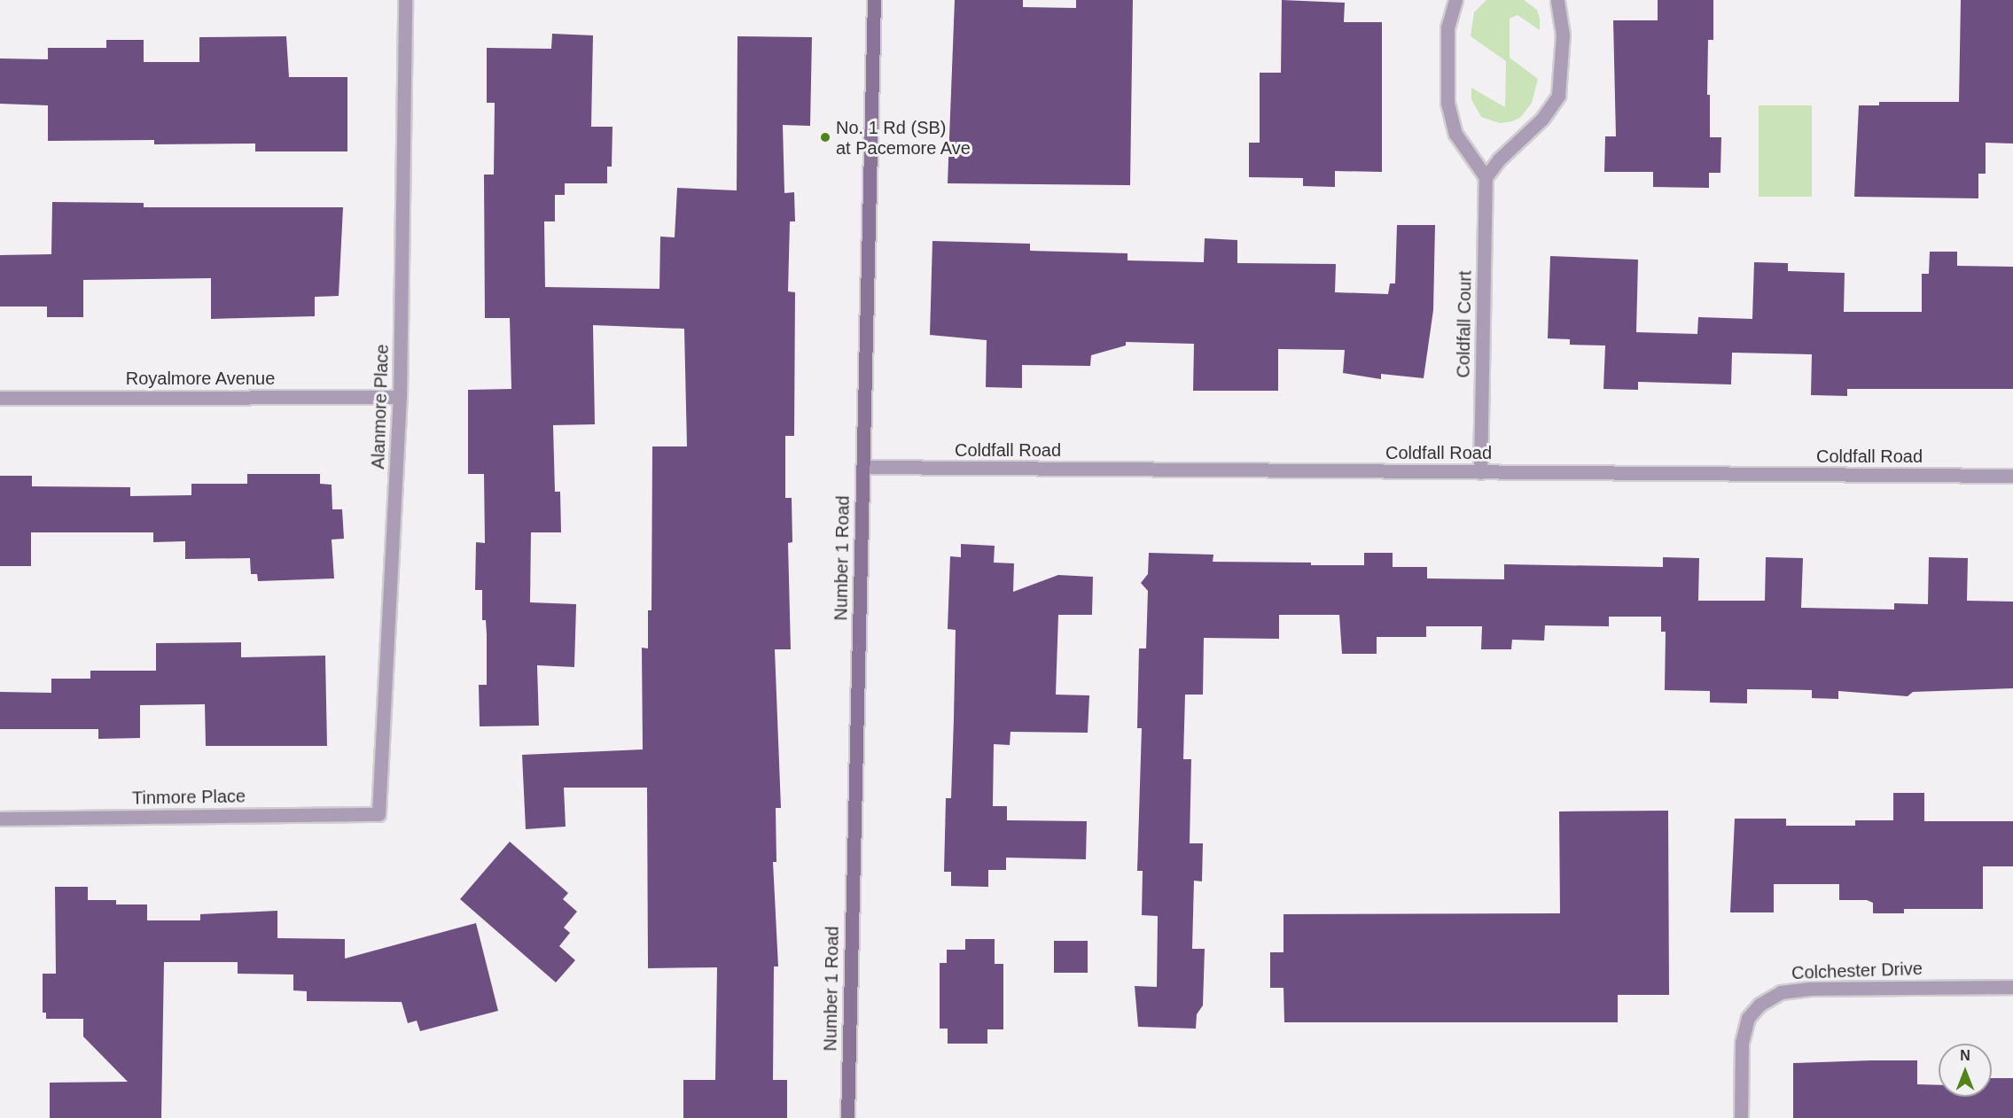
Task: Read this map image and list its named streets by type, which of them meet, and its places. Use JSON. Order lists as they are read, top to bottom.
{
  "streets": {
    "main road": ["Number 1 Road"],
    "street": [
      "Coldfall Court",
      "Royalmore Avenue",
      "Alanmore Place",
      "Coldfall Road",
      "Tinmore Place",
      "Colchester Drive"
    ]
  },
  "crossings": [
    ["Coldfall Court", "Coldfall Road"],
    ["Royalmore Avenue", "Alanmore Place"],
    ["Alanmore Place", "Tinmore Place"],
    ["Coldfall Road", "Number 1 Road"]
  ],
  "places": ["No. 1 Rd (SB) at Pacemore Ave"],
  "north": "top"
}
